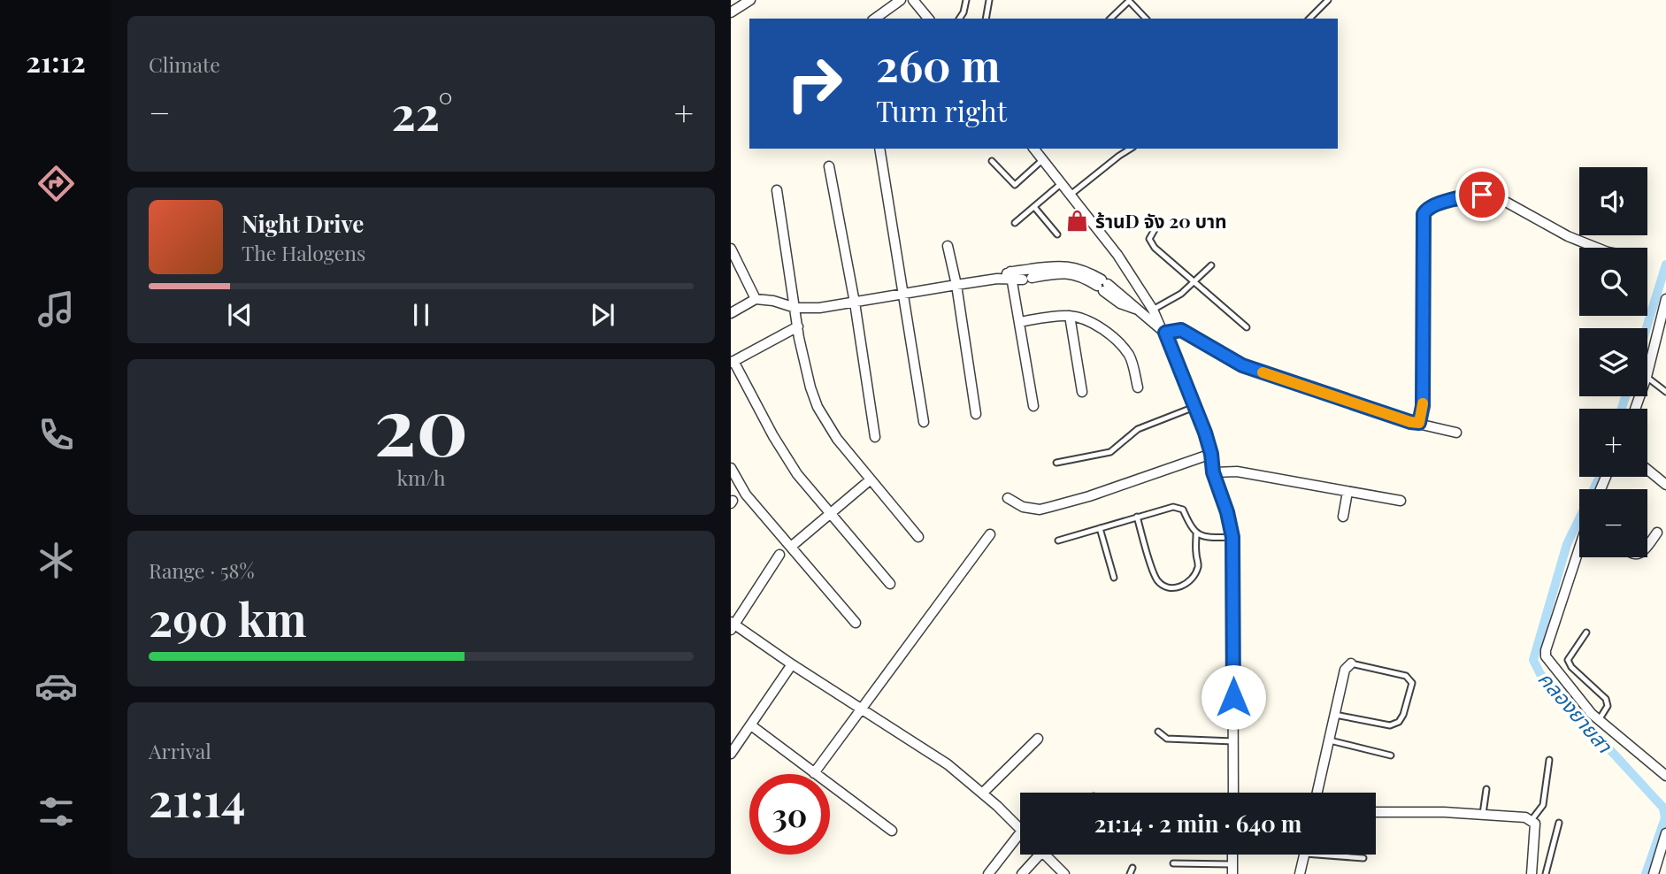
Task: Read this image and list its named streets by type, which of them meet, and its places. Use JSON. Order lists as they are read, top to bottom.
{
  "water": ["คลองยายสา"],
  "places": {
    "shop": ["ร้านD จัง 20 บาท"]
  },
  "page": {
    "tabs": "21:12",
    "tile": [
      "Climate",
      ["20", "km/h"],
      ["Range · 58%", "290 km"],
      ["Arrival", "21:14"]
    ],
    "turn": ["260 m", "Turn right"],
    "heat": ["−", "22°", "+"],
    "map_buttons": ["+", "−"],
    "song": ["Night Drive", "The Halogens"],
    "limit": "30",
    "trip": "21:14 · 2 min · 640 m"
  }
}
